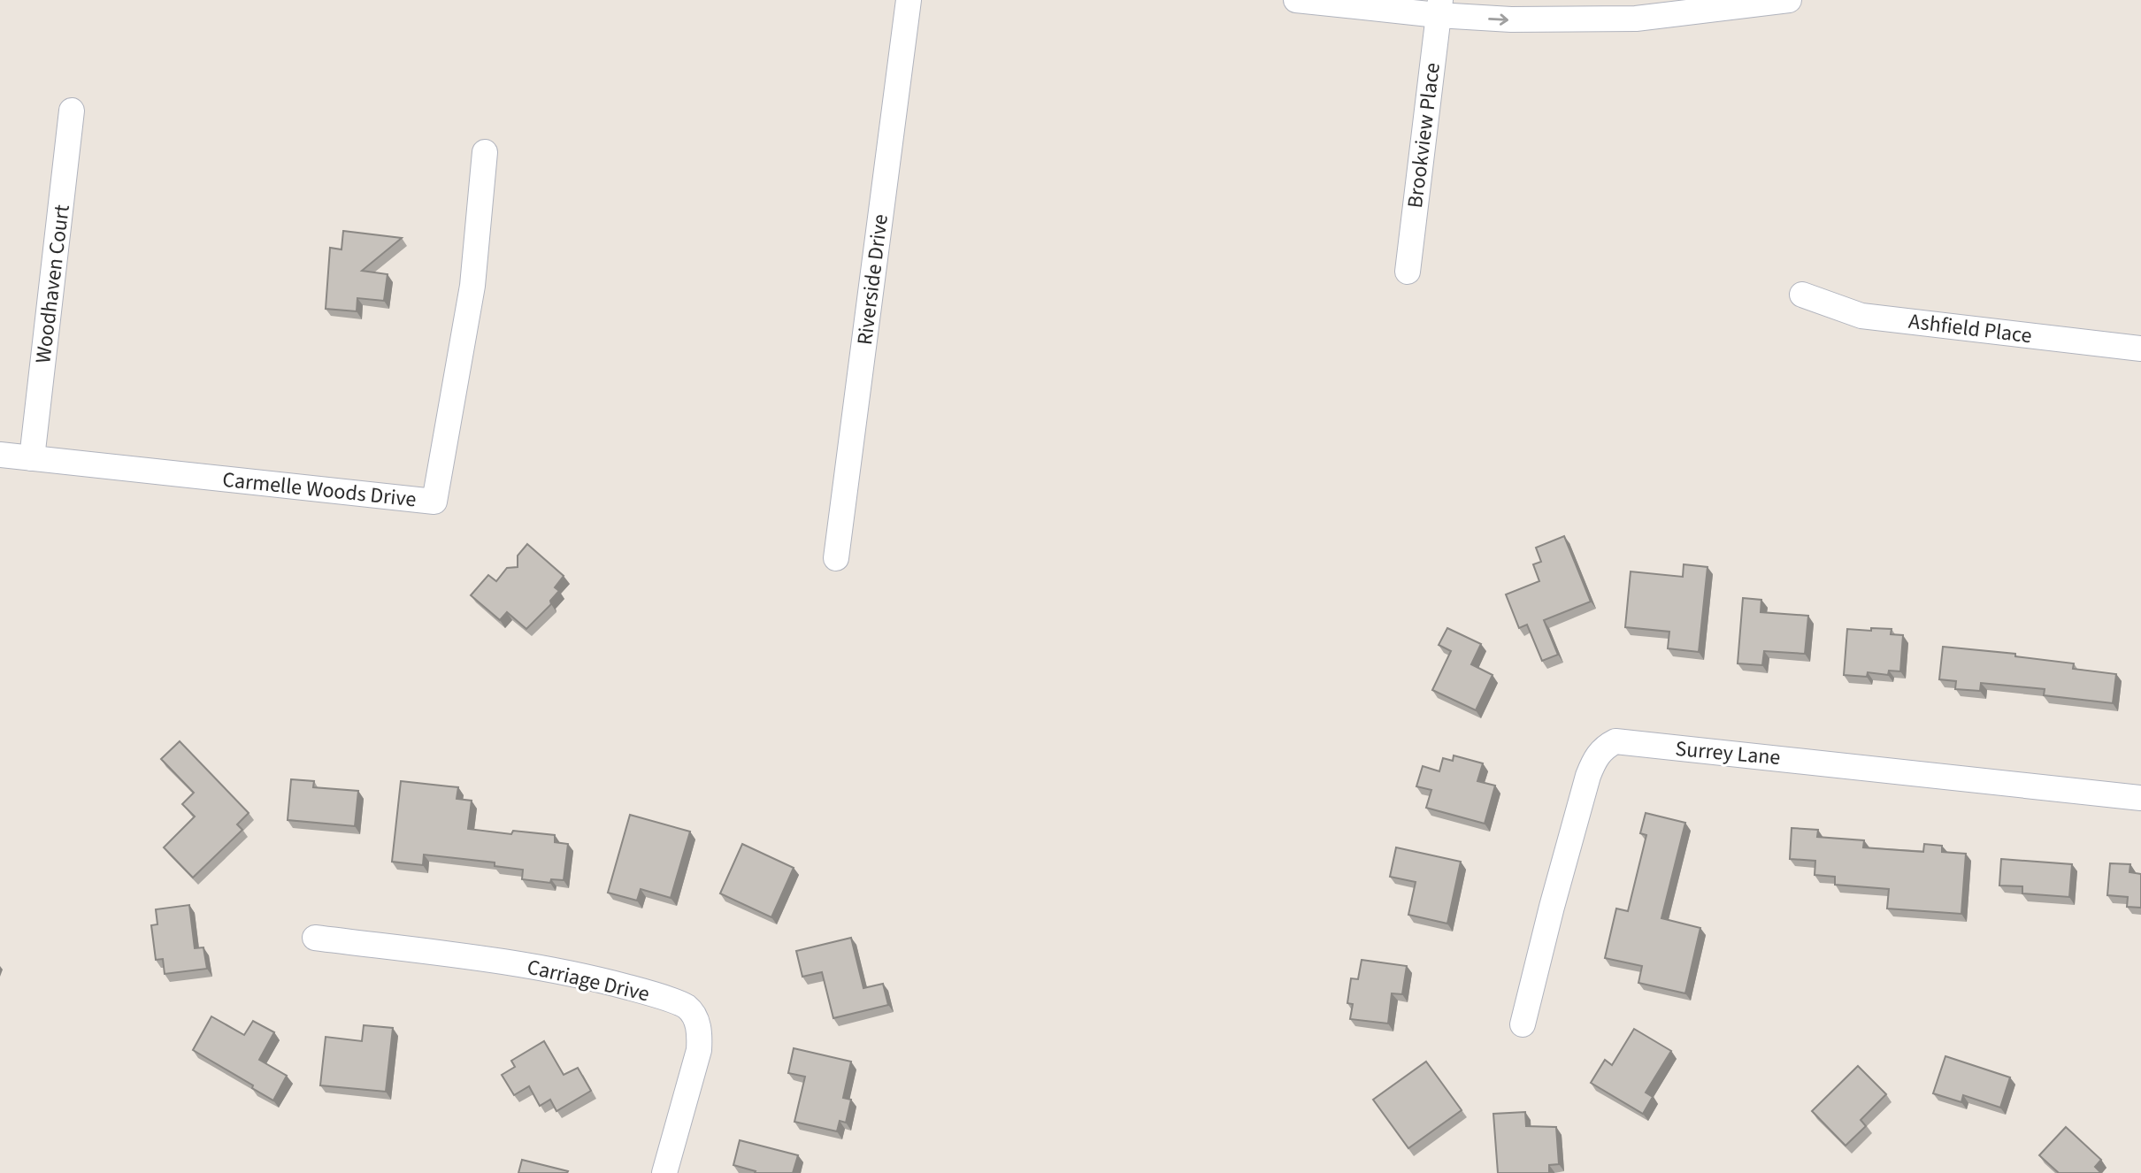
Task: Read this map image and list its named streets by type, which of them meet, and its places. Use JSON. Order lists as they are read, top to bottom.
{
  "streets": {
    "street": [
      "Brookview Place",
      "Riverside Drive",
      "Woodhaven Court",
      "Ashfield Place",
      "Carmelle Woods Drive",
      "Surrey Lane",
      "Carriage Drive"
    ]
  },
  "crossings": [
    ["Woodhaven Court", "Carmelle Woods Drive"]
  ]
}
